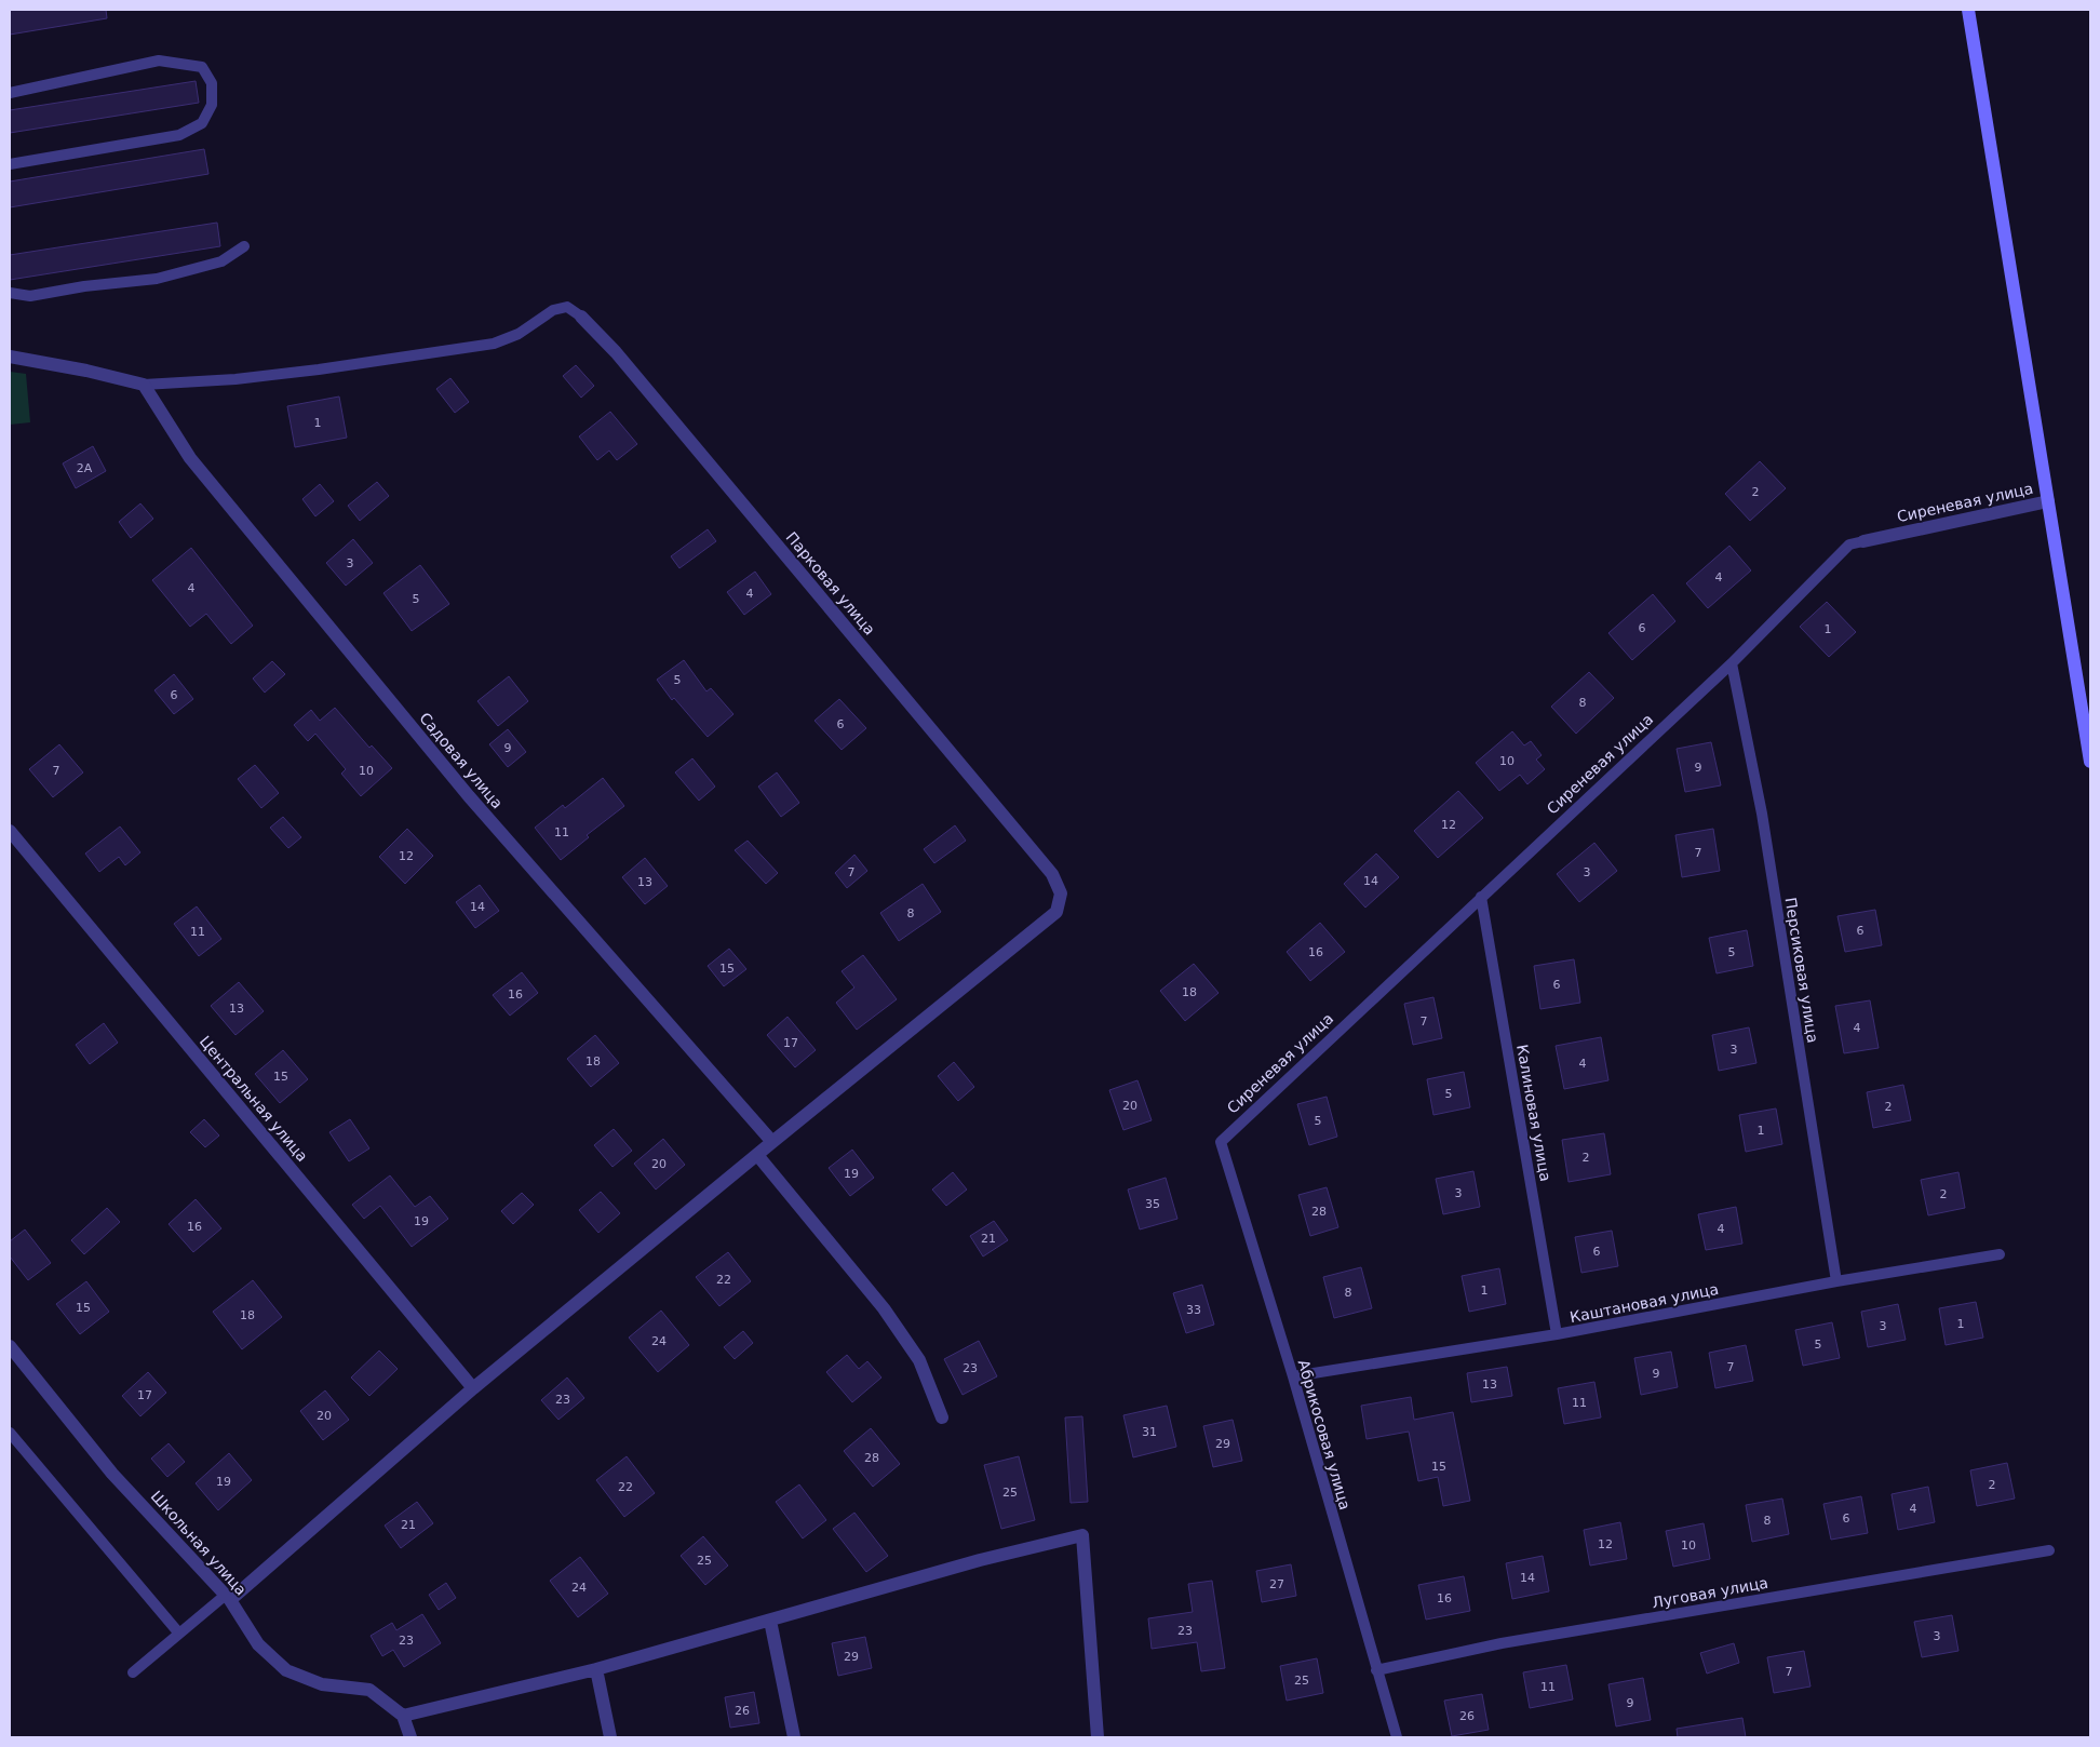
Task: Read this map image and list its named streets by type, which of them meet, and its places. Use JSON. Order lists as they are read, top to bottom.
{
  "streets": {
    "street": [
      "Сиреневая улица",
      "Парковая улица",
      "Садовая улица",
      "Центральная улица",
      "Школьная улица"
    ],
    "lane": [
      "Персиковая улица",
      "Калиновая улица",
      "Каштановая улица",
      "Абрикосовая улица",
      "Луговая улица"
    ]
  },
  "crossings": [
    ["Сиреневая улица", "Персиковая улица"],
    ["Сиреневая улица", "Калиновая улица"],
    ["Сиреневая улица", "Абрикосовая улица"],
    ["Парковая улица", "Садовая улица"],
    ["Персиковая улица", "Каштановая улица"],
    ["Калиновая улица", "Каштановая улица"],
    ["Каштановая улица", "Абрикосовая улица"],
    ["Абрикосовая улица", "Луговая улица"]
  ],
  "house_numbers": [
    "1",
    "2А",
    "2",
    "3",
    "4",
    "4",
    "4",
    "5",
    "6",
    "1",
    "5",
    "6",
    "8",
    "6",
    "9",
    "10",
    "9",
    "7",
    "10",
    "12",
    "11",
    "7",
    "12",
    "7",
    "3",
    "14",
    "13",
    "14",
    "8",
    "6",
    "11",
    "16",
    "5",
    "15",
    "6",
    "18",
    "16",
    "13",
    "7",
    "4",
    "17",
    "3",
    "18",
    "4",
    "15",
    "5",
    "20",
    "2",
    "5",
    "1",
    "2",
    "20",
    "19",
    "3",
    "2",
    "35",
    "28",
    "19",
    "16",
    "4",
    "21",
    "6",
    "22",
    "1",
    "8",
    "15",
    "33",
    "18",
    "1",
    "3",
    "24",
    "5",
    "7",
    "23",
    "9",
    "13",
    "17",
    "23",
    "11",
    "20",
    "31",
    "29",
    "28",
    "15",
    "19",
    "2",
    "22",
    "25",
    "4",
    "6",
    "8",
    "21",
    "12",
    "10",
    "25",
    "14",
    "27",
    "24",
    "16",
    "23",
    "3",
    "23",
    "29",
    "7",
    "25",
    "11",
    "9",
    "26",
    "26"
  ]
}
